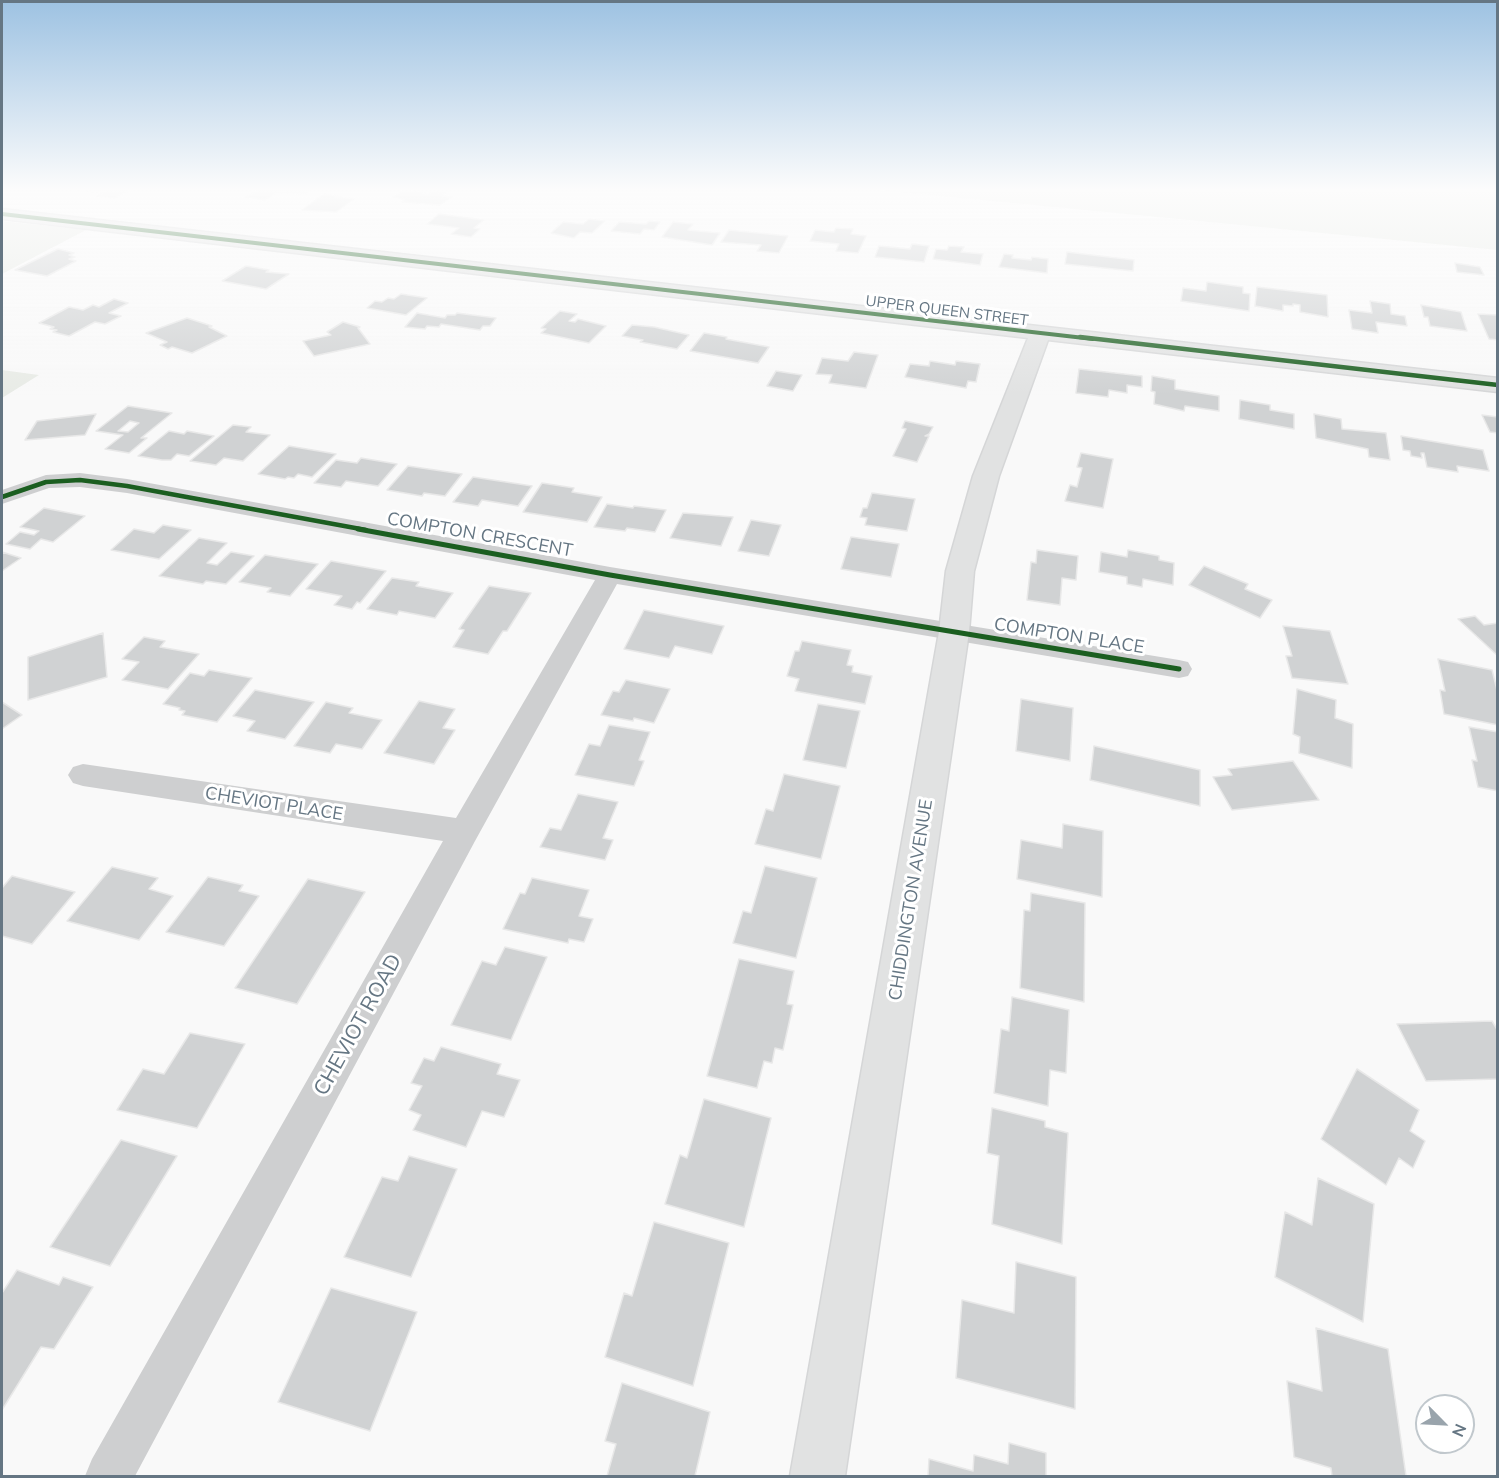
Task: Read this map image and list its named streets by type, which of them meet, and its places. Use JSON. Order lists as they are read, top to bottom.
{
  "streets": {
    "street": [
      "UPPER QUEEN STREET",
      "COMPTON CRESCENT",
      "COMPTON PLACE",
      "CHEVIOT PLACE",
      "CHIDDINGTON AVENUE",
      "CHEVIOT ROAD"
    ]
  },
  "crossings": [
    ["UPPER QUEEN STREET", "CHIDDINGTON AVENUE"],
    ["COMPTON CRESCENT", "COMPTON PLACE"],
    ["COMPTON CRESCENT", "CHIDDINGTON AVENUE"],
    ["COMPTON CRESCENT", "CHEVIOT ROAD"],
    ["COMPTON PLACE", "CHIDDINGTON AVENUE"],
    ["CHEVIOT PLACE", "CHEVIOT ROAD"]
  ],
  "north": "bottom right"
}
